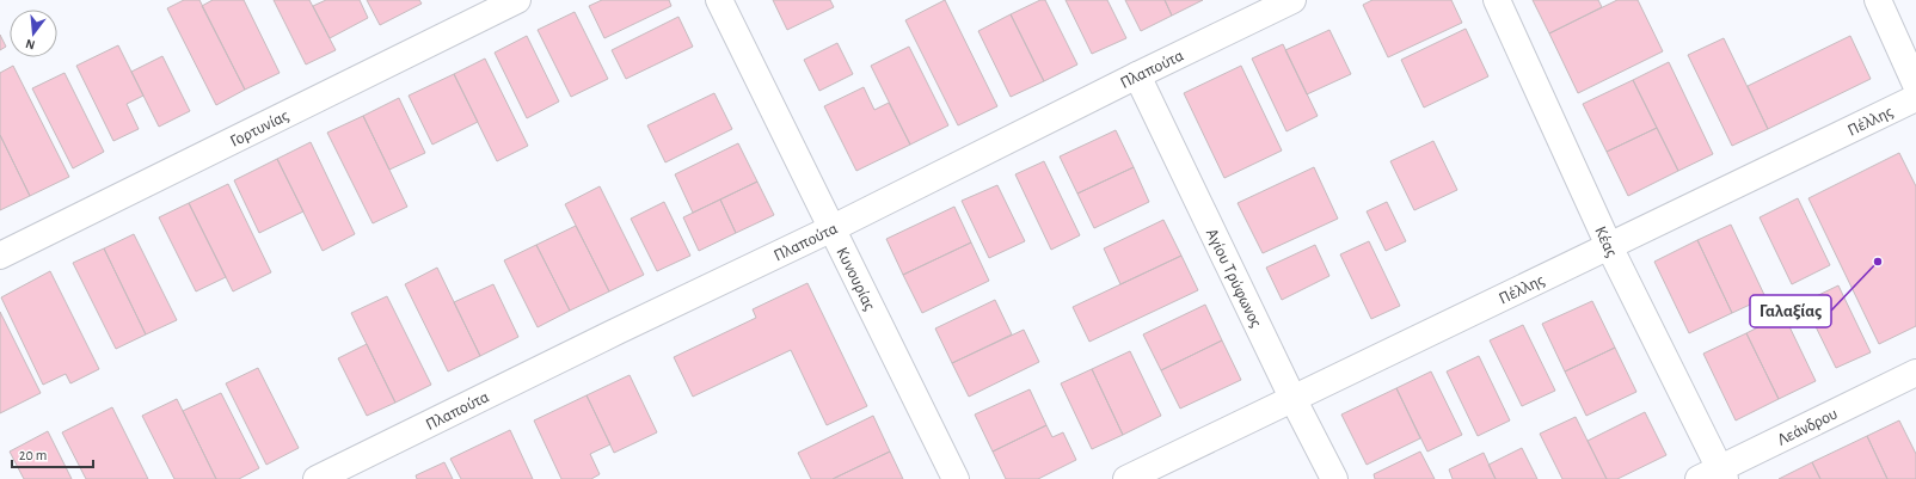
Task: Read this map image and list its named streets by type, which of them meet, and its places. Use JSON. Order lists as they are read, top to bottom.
{
  "streets": {
    "street": [
      "Πλαπούτα",
      "Πέλλης",
      "Γορτυνίας",
      "Κέας",
      "Αγίου Τρύφωνος",
      "Κυνουρίας",
      "Λεάνδρου"
    ]
  },
  "crossings": [
    ["Πλαπούτα", "Αγίου Τρύφωνος"],
    ["Πλαπούτα", "Κυνουρίας"],
    ["Πέλλης", "Κέας"],
    ["Πέλλης", "Αγίου Τρύφωνος"],
    ["Κέας", "Λεάνδρου"]
  ],
  "places": ["Γαλαξίας"],
  "scale_bar": "20 m",
  "north": "bottom"
}
